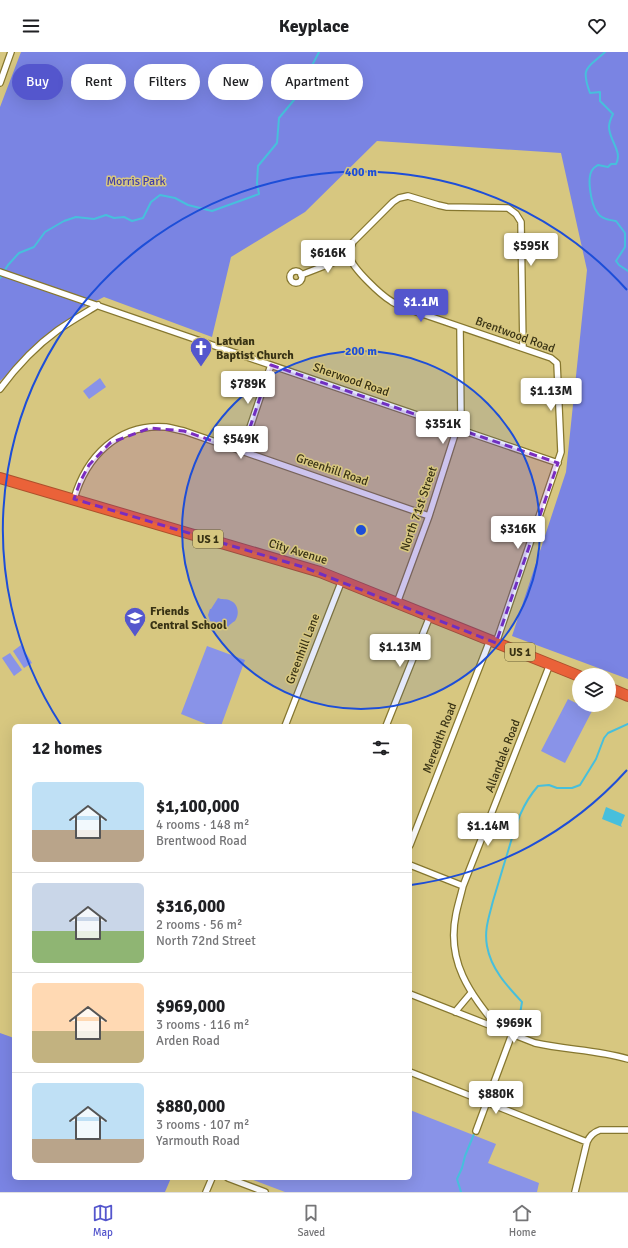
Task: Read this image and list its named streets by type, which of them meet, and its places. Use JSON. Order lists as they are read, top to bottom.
{
  "streets": {
    "highway": ["US 1", "City Avenue"],
    "street": [
      "Brentwood Road",
      "Sherwood Road",
      "Greenhill Road",
      "North 71st Street",
      "Greenhill Lane",
      "Meredith Road",
      "Allandale Road"
    ]
  },
  "crossings": [
    ["Brentwood Road", "North 71st Street"],
    ["Brentwood Road", "Meredith Road"],
    ["Sherwood Road", "North 71st Street"],
    ["Sherwood Road", "Meredith Road"],
    ["Greenhill Road", "North 71st Street"],
    ["Greenhill Road", "City Avenue"],
    ["North 71st Street", "City Avenue"],
    ["City Avenue", "Greenhill Lane"],
    ["City Avenue", "Meredith Road"],
    ["City Avenue", "Allandale Road"]
  ],
  "parks": ["Morris Park"],
  "places": {
    "church": ["Latvian Baptist Church"],
    "school or university": ["Friends Central School"]
  },
  "page": {
    "header": "Keyplace",
    "chip": [
      "Buy",
      "Rent",
      "Filters",
      "New",
      "Apartment"
    ],
    "price": [
      "$595K",
      "$616K",
      "$1.1M",
      "$789K",
      "$1.13M",
      "$351K",
      "$549K",
      "$316K",
      "$1.13M",
      "$1.14M",
      "$969K",
      "$880K"
    ],
    "heading": "12 homes",
    "list": [
      {
        "name": "$1,100,000",
        "note": "4 rooms · 148 m² · Brentwood Road"
      },
      {
        "name": "$316,000",
        "note": "2 rooms · 56 m² · North 72nd Street"
      },
      {
        "name": "$969,000",
        "note": "3 rooms · 116 m² · Arden Road"
      },
      {
        "name": "$880,000",
        "note": "3 rooms · 107 m² · Yarmouth Road"
      }
    ],
    "tabs": ["Map", "Saved", "Home"]
  },
  "rings": ["400 m", "200 m"]
}
